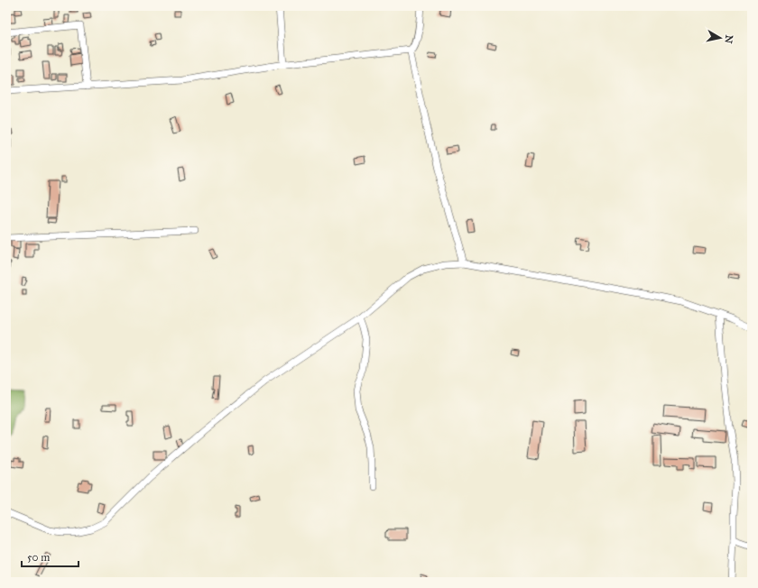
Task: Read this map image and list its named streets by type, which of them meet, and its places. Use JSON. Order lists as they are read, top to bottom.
{
  "scale_bar": "50 m",
  "north": "right"
}
